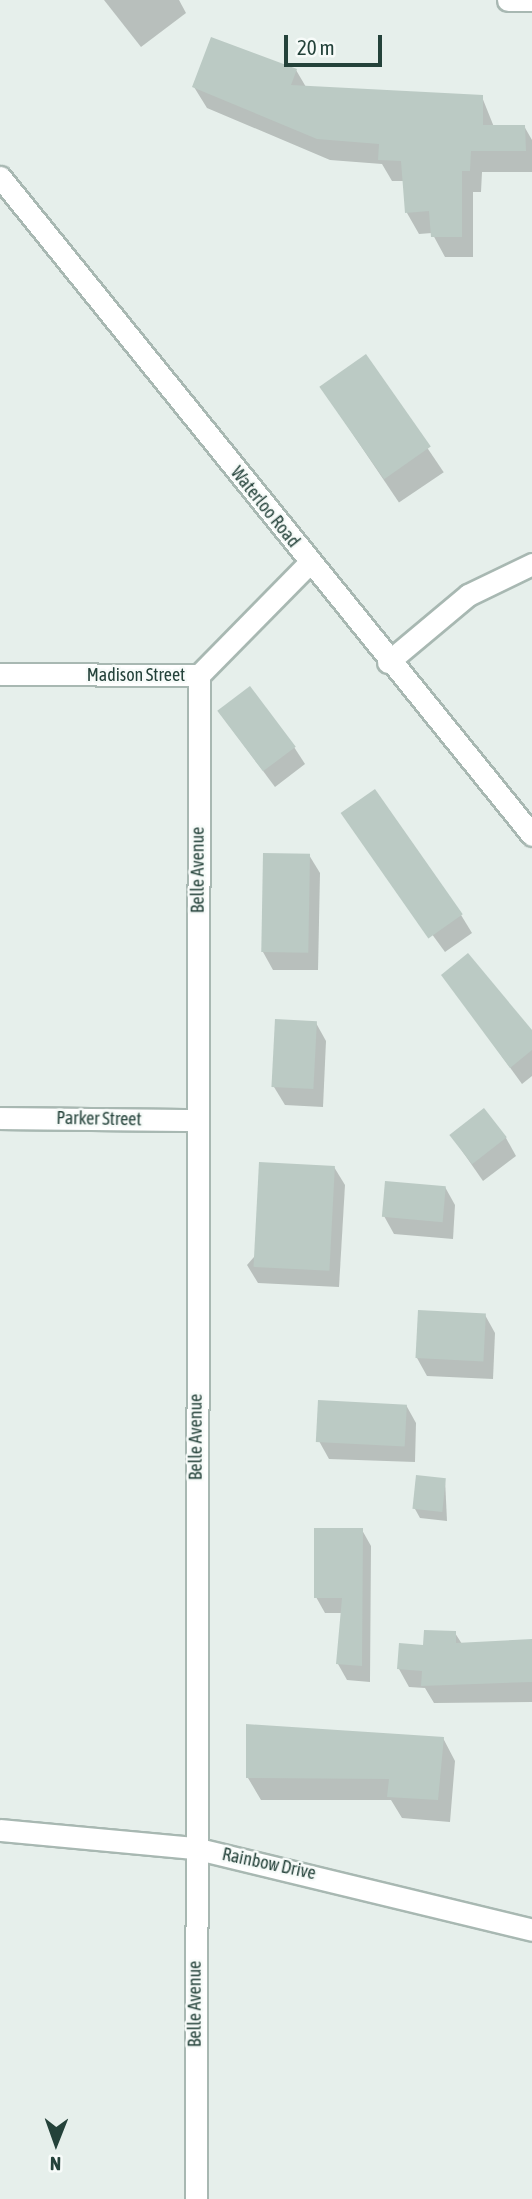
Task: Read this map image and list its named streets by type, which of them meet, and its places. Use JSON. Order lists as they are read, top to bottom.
{
  "streets": {
    "street": [
      "Waterloo Road",
      "Madison Street",
      "Belle Avenue",
      "Parker Street",
      "Rainbow Drive"
    ]
  },
  "crossings": [
    ["Waterloo Road", "Madison Street"],
    ["Madison Street", "Belle Avenue"],
    ["Belle Avenue", "Parker Street"],
    ["Belle Avenue", "Rainbow Drive"]
  ],
  "scale_bar": "20 m",
  "north": "bottom"
}
